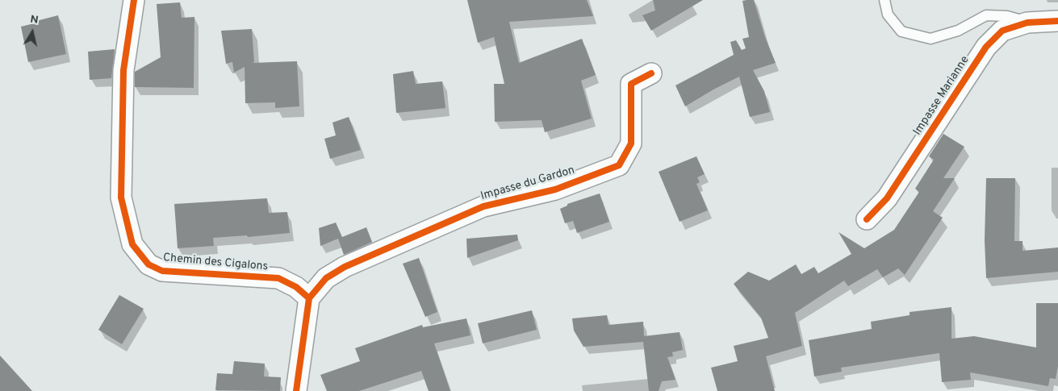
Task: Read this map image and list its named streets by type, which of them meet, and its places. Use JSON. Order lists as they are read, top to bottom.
{
  "streets": {
    "street": ["Impasse Marianne", "Impasse du Gardon", "Chemin des Cigalons"]
  },
  "crossings": [
    ["Impasse du Gardon", "Chemin des Cigalons"]
  ],
  "north": "top"
}
